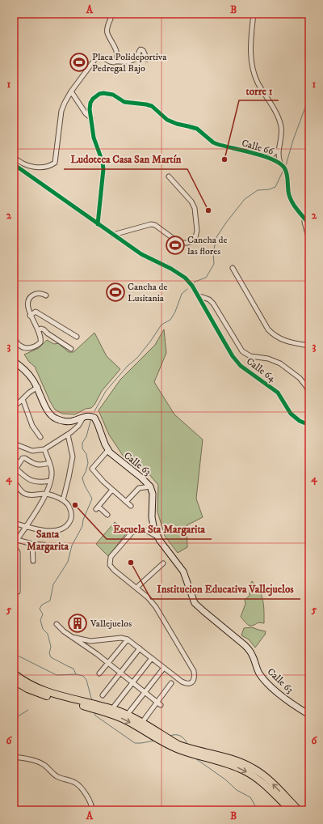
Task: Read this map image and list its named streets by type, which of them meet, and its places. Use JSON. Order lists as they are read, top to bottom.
{
  "streets": {
    "main road": ["Calle 63"],
    "street": ["Calle 66", "Calle 64"]
  },
  "crossings": [
    ["Calle 66", "Calle 64"]
  ],
  "districts": ["Santa Margarita"],
  "places": {
    "sports": ["Placa Polideportiva Pedregal Bajo", "Cancha de las flores", "Cancha de Lusitania"],
    "other": [
      "torre 1",
      "Ludoteca Casa San Martín",
      "Escuela Sta Margarita",
      "Institucion Educativa Vallejuelos"
    ],
    "building": ["Vallejuelos"]
  },
  "grid": {
    "columns": ["A", "B"],
    "rows": [
      "1",
      "2",
      "3",
      "4",
      "5",
      "6"
    ]
  }
}
